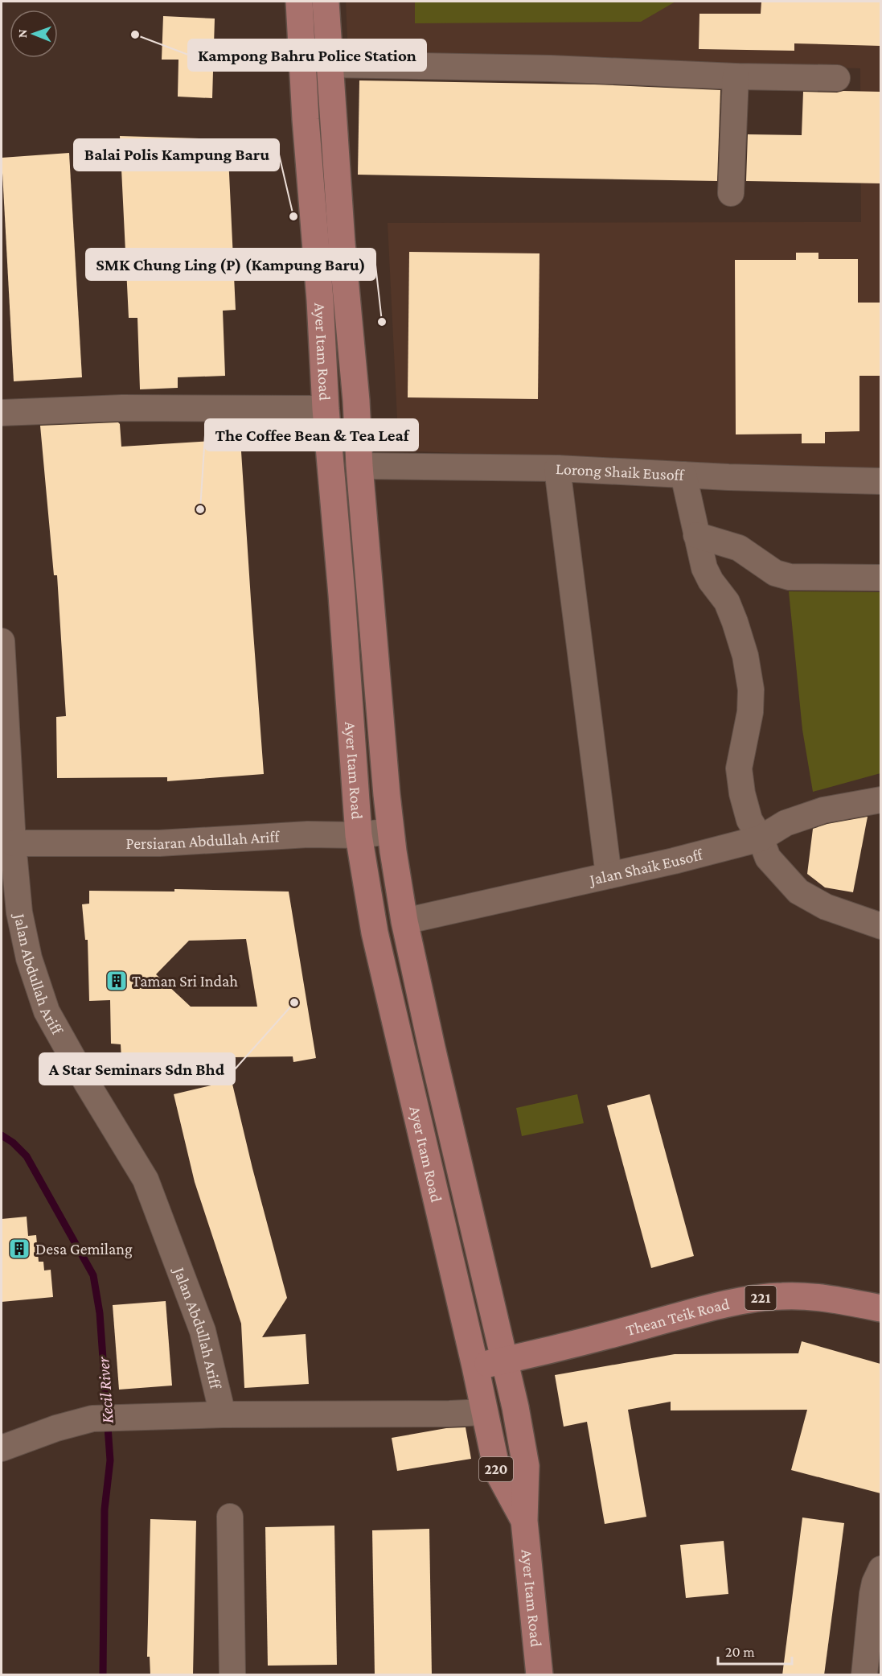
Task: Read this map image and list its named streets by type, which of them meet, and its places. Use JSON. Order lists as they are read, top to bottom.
{
  "streets": {
    "main road": [
      "Ayer Itam Road",
      "221",
      "Thean Teik Road",
      "220"
    ],
    "street": [
      "Lorong Shaik Eusoff",
      "Persiaran Abdullah Ariff",
      "Jalan Shaik Eusoff",
      "Jalan Abdullah Ariff"
    ]
  },
  "crossings": [
    ["Ayer Itam Road", "Lorong Shaik Eusoff"],
    ["Ayer Itam Road", "Persiaran Abdullah Ariff"],
    ["Ayer Itam Road", "Jalan Shaik Eusoff"],
    ["Ayer Itam Road", "Jalan Abdullah Ariff"],
    ["Ayer Itam Road", "221"],
    ["Ayer Itam Road", "Thean Teik Road"],
    ["Persiaran Abdullah Ariff", "Jalan Abdullah Ariff"],
    ["221", "Thean Teik Road"]
  ],
  "water": ["Kecil River"],
  "places": {
    "other": [
      "Kampong Bahru Police Station",
      "Balai Polis Kampung Baru",
      "SMK Chung Ling (P) (Kampung Baru)",
      "The Coffee Bean & Tea Leaf",
      "A Star Seminars Sdn Bhd"
    ],
    "building": ["Taman Sri Indah", "Desa Gemilang"]
  },
  "scale_bar": "20 m",
  "north": "left"
}
